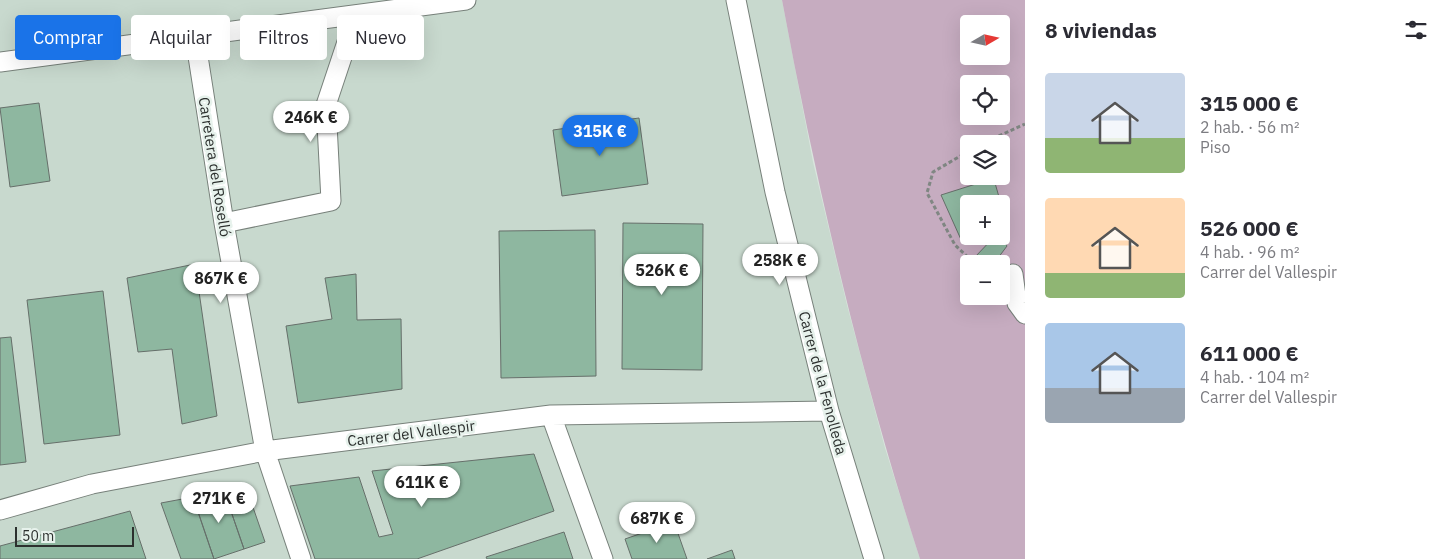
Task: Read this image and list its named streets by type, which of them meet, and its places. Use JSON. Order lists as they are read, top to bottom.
{
  "streets": {
    "street": ["Carretera del Roselló", "Carrer de la Fenolleda", "Carrer del Vallespir"]
  },
  "crossings": [
    ["Carretera del Roselló", "Carrer del Vallespir"],
    ["Carrer de la Fenolleda", "Carrer del Vallespir"]
  ],
  "scale_bar": "50 m",
  "north": "right",
  "page": {
    "heading": "8 viviendas",
    "map_buttons": ["+", "−"],
    "chip": [
      "Comprar",
      "Alquilar",
      "Filtros",
      "Nuevo"
    ],
    "list": [
      {
        "name": "315 000 €",
        "note": "2 hab. · 56 m² · Piso"
      },
      {
        "name": "526 000 €",
        "note": "4 hab. · 96 m² · Carrer del Vallespir"
      },
      {
        "name": "611 000 €",
        "note": "4 hab. · 104 m² · Carrer del Vallespir"
      }
    ],
    "price": [
      "246K €",
      "315K €",
      "258K €",
      "526K €",
      "867K €",
      "611K €",
      "271K €",
      "687K €"
    ],
    "scale": "50 m"
  }
}
